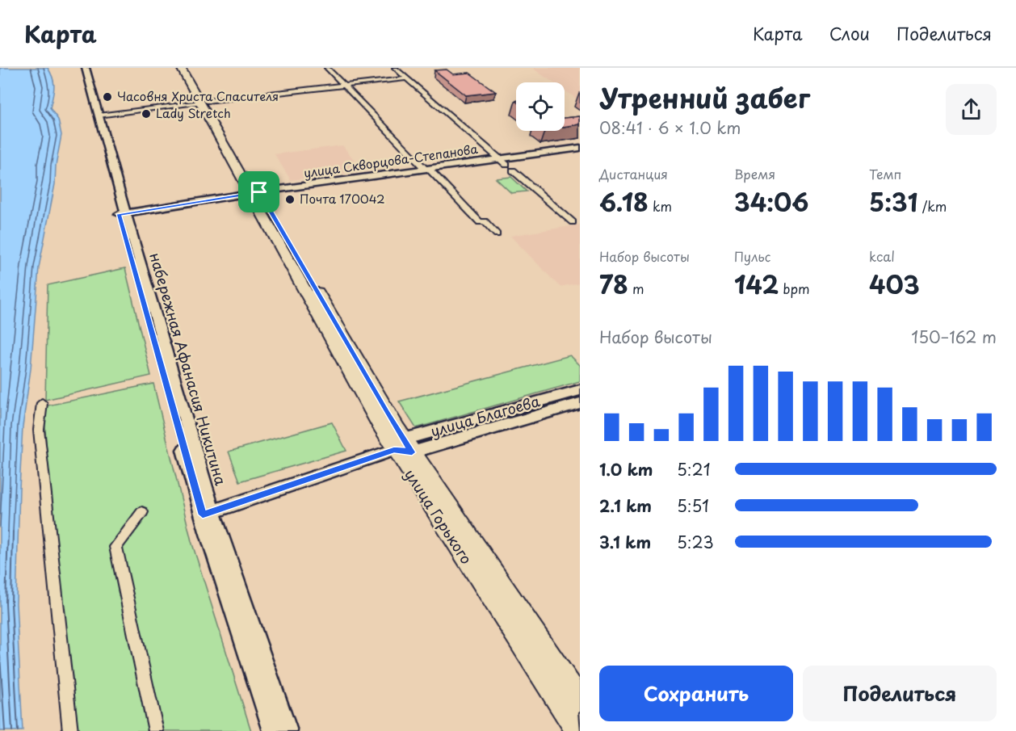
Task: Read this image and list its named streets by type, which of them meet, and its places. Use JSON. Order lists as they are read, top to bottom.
{
  "streets": {
    "main road": [
      "улица Скворцова-Степанова",
      "набережная Афанасия Никитина",
      "улица Благоева",
      "улица Горького"
    ]
  },
  "crossings": [
    ["улица Скворцова-Степанова", "набережная Афанасия Никитина"],
    ["улица Скворцова-Степанова", "улица Горького"],
    ["набережная Афанасия Никитина", "улица Благоева"],
    ["улица Благоева", "улица Горького"]
  ],
  "places": ["Часовня Христа Спасителя", "Lady Stretch", "Почта 170042"],
  "page": {
    "header": "Карта",
    "nav": ["Карта", "Слои", "Поделиться"],
    "heading": ["Утренний забег", "08:41 · 6 × 1.0 km"],
    "stats": [
      ["Дистанция", "6.18 km"],
      ["Время", "34:06"],
      ["Темп", "5:31 /km"],
      ["Набор высоты", "78 m"],
      ["Пульс", "142 bpm"],
      ["kcal", "403"]
    ],
    "chart": ["Набор высоты", "150–162 m"],
    "list": [
      {
        "name": "1.0 km",
        "note": "5:21"
      },
      {
        "name": "2.1 km",
        "note": "5:51"
      },
      {
        "name": "3.1 km",
        "note": "5:23"
      }
    ],
    "buttons": ["Сохранить", "Поделиться"]
  }
}
